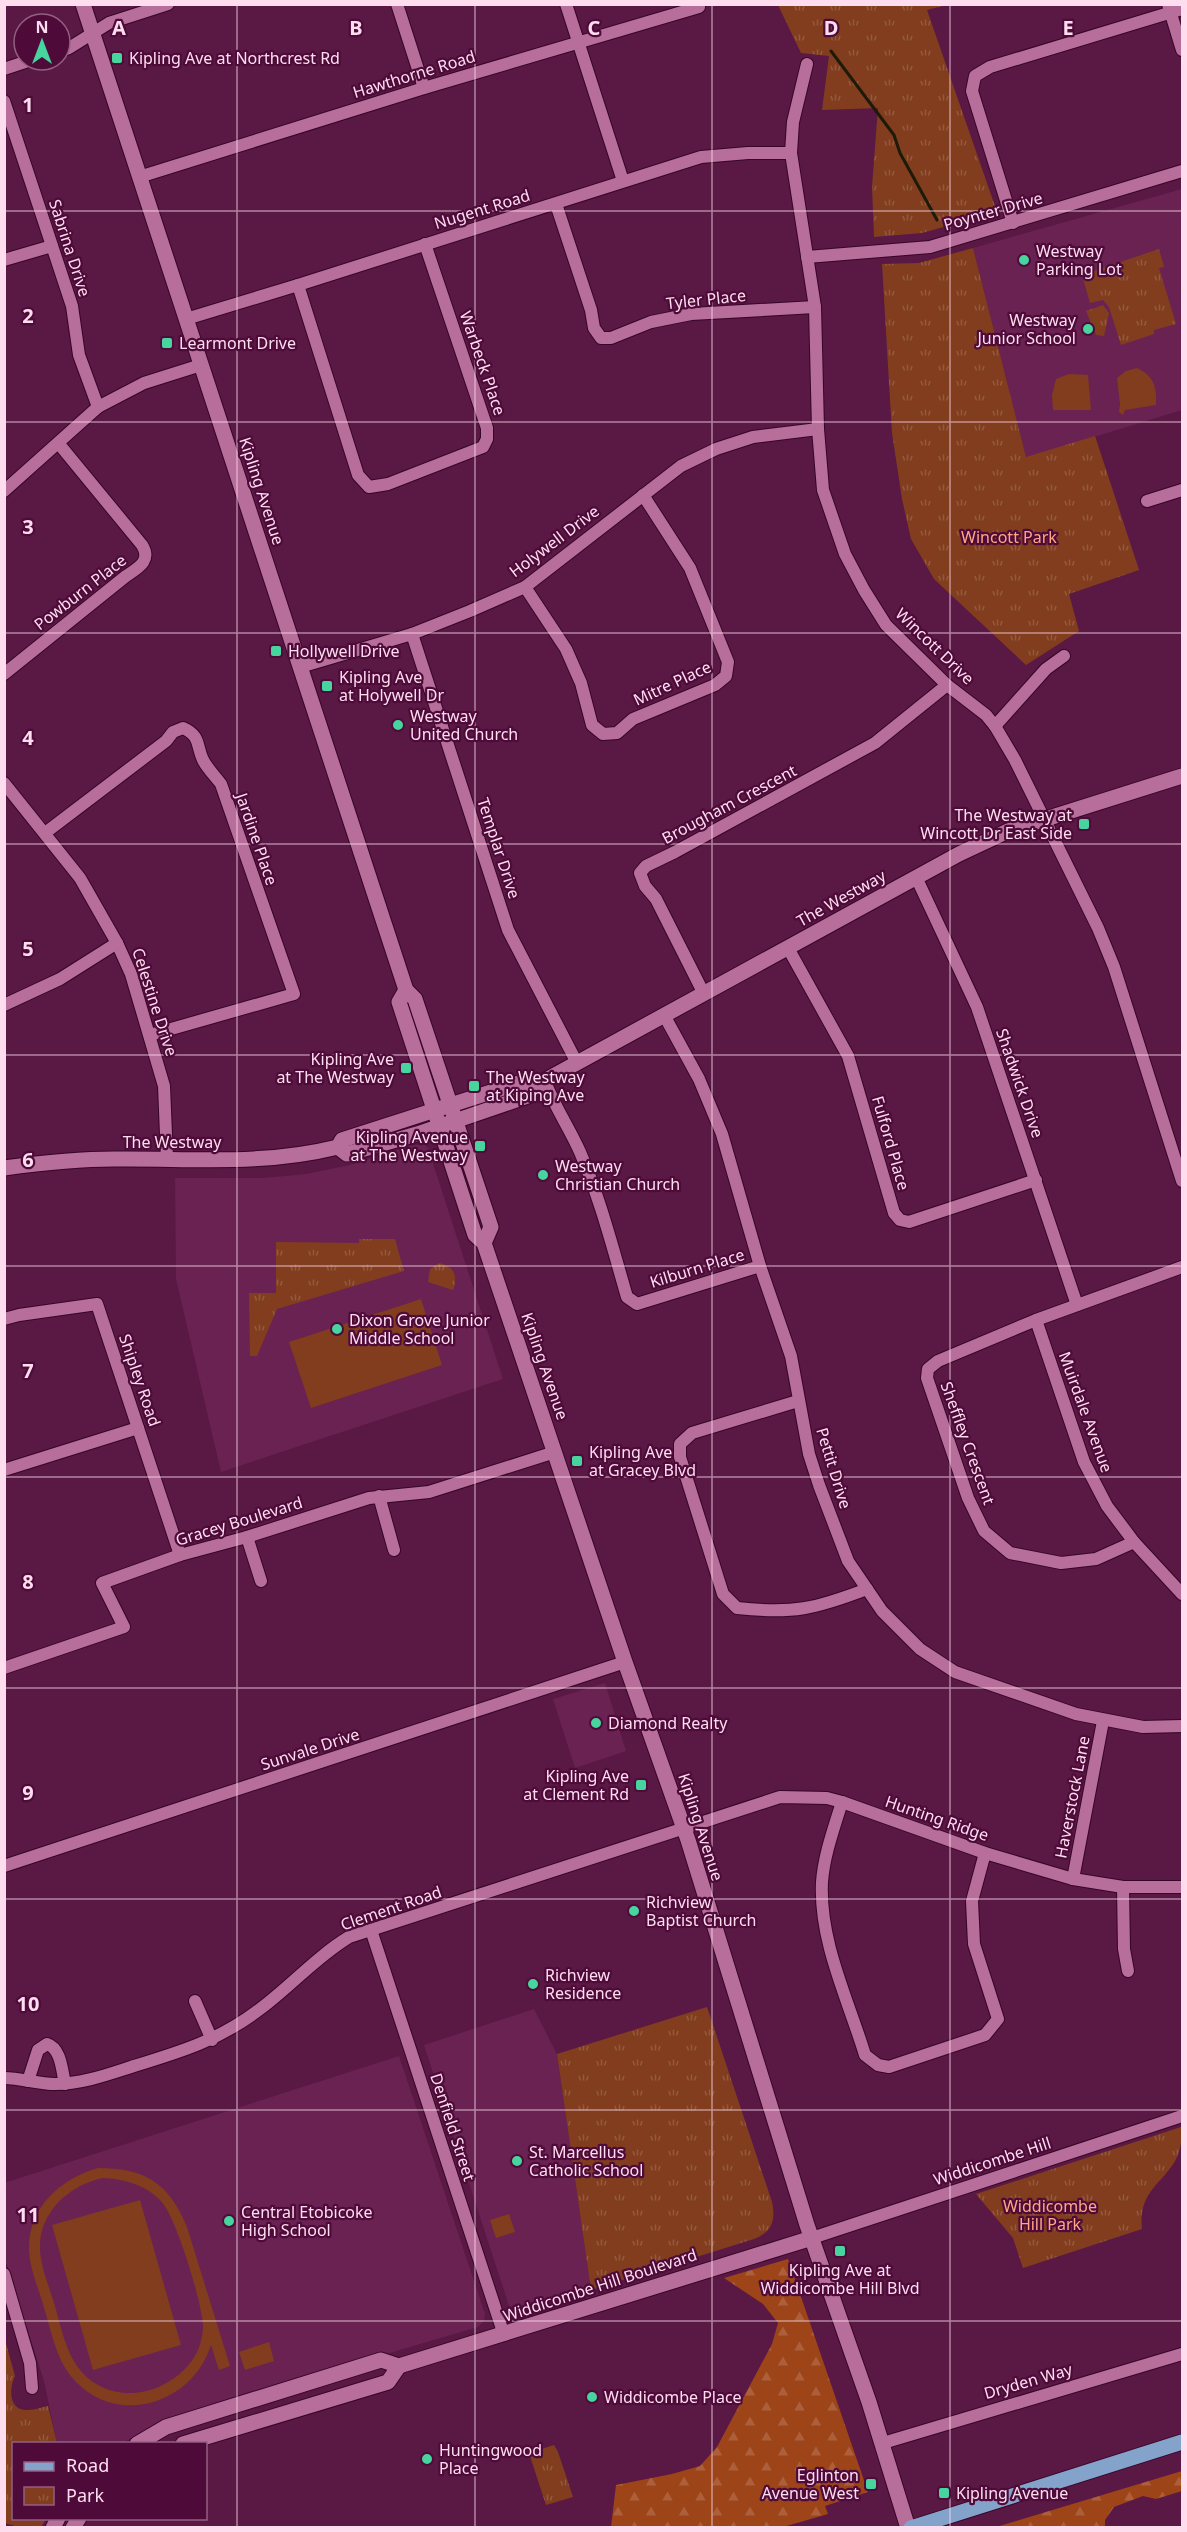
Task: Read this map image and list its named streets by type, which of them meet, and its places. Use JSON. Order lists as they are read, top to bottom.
{
  "streets": {
    "main road": ["Kipling Avenue", "The Westway", "Widdicombe Hill Boulevard"],
    "street": [
      "Hawthorne Road",
      "Nugent Road",
      "Poynter Drive",
      "Sabrina Drive",
      "Tyler Place",
      "Warbeck Place",
      "Holywell Drive",
      "Powburn Place",
      "Wincott Drive",
      "Mitre Place",
      "Brougham Crescent",
      "Jardine Place",
      "Templar Drive",
      "Celestine Drive",
      "Shadwick Drive",
      "Fulford Place",
      "Kilburn Place",
      "Shipley Road",
      "Muirdale Avenue",
      "Sheffley Crescent",
      "Pettit Drive",
      "Gracey Boulevard",
      "Sunvale Drive",
      "Haverstock Lane",
      "Hunting Ridge",
      "Clement Road",
      "Denfield Street",
      "Widdicombe Hill",
      "Dryden Way"
    ]
  },
  "crossings": [
    ["Hawthorne Road", "Kipling Avenue"],
    ["Nugent Road", "Tyler Place"],
    ["Nugent Road", "Warbeck Place"],
    ["Nugent Road", "Kipling Avenue"],
    ["Nugent Road", "Wincott Drive"],
    ["Poynter Drive", "Wincott Drive"],
    ["Tyler Place", "Wincott Drive"],
    ["Kipling Avenue", "Holywell Drive"],
    ["Kipling Avenue", "The Westway"],
    ["Kipling Avenue", "Gracey Boulevard"],
    ["Kipling Avenue", "Sunvale Drive"],
    ["Kipling Avenue", "Hunting Ridge"],
    ["Kipling Avenue", "Clement Road"],
    ["Kipling Avenue", "Widdicombe Hill"],
    ["Kipling Avenue", "Widdicombe Hill Boulevard"],
    ["Kipling Avenue", "Dryden Way"],
    ["Holywell Drive", "Wincott Drive"],
    ["Holywell Drive", "Mitre Place"],
    ["Holywell Drive", "Templar Drive"],
    ["Wincott Drive", "Brougham Crescent"],
    ["Wincott Drive", "The Westway"],
    ["Brougham Crescent", "The Westway"],
    ["Jardine Place", "Celestine Drive"],
    ["Templar Drive", "The Westway"],
    ["The Westway", "Celestine Drive"],
    ["The Westway", "Shadwick Drive"],
    ["The Westway", "Fulford Place"],
    ["The Westway", "Kilburn Place"],
    ["The Westway", "Pettit Drive"],
    ["Shadwick Drive", "Fulford Place"],
    ["Shadwick Drive", "Sheffley Crescent"],
    ["Kilburn Place", "Pettit Drive"],
    ["Shipley Road", "Gracey Boulevard"],
    ["Muirdale Avenue", "Sheffley Crescent"],
    ["Pettit Drive", "Haverstock Lane"],
    ["Haverstock Lane", "Hunting Ridge"],
    ["Hunting Ridge", "Clement Road"],
    ["Clement Road", "Denfield Street"],
    ["Denfield Street", "Widdicombe Hill Boulevard"],
    ["Widdicombe Hill", "Widdicombe Hill Boulevard"]
  ],
  "parks": ["Wincott Park", "Widdicombe Hill Park"],
  "places": {
    "transit": [
      "Kipling Ave at Northcrest Rd",
      "Learmont Drive",
      "Hollywell Drive",
      "Kipling Ave at Holywell Dr",
      "The Westway at Wincott Dr East Side",
      "Kipling Ave at The Westway",
      "The Westway at Kiping Ave",
      "Kipling Avenue at The Westway",
      "Kipling Ave at Gracey Blvd",
      "Kipling Ave at Clement Rd",
      "Kipling Ave at Widdicombe Hill Blvd",
      "Eglinton Avenue West",
      "Kipling Avenue"
    ],
    "other": [
      "Westway Parking Lot",
      "Westway Junior School",
      "Westway United Church",
      "Westway Christian Church",
      "Dixon Grove Junior Middle School",
      "Diamond Realty",
      "Richview Baptist Church",
      "Richview Residence",
      "St. Marcellus Catholic School",
      "Central Etobicoke High School",
      "Widdicombe Place",
      "Huntingwood Place"
    ]
  },
  "legend": ["Road", "Park"],
  "north": "top",
  "grid": {
    "columns": [
      "A",
      "B",
      "C",
      "D",
      "E"
    ],
    "rows": [
      "1",
      "2",
      "3",
      "4",
      "5",
      "6",
      "7",
      "8",
      "9",
      "10",
      "11"
    ]
  }
}
